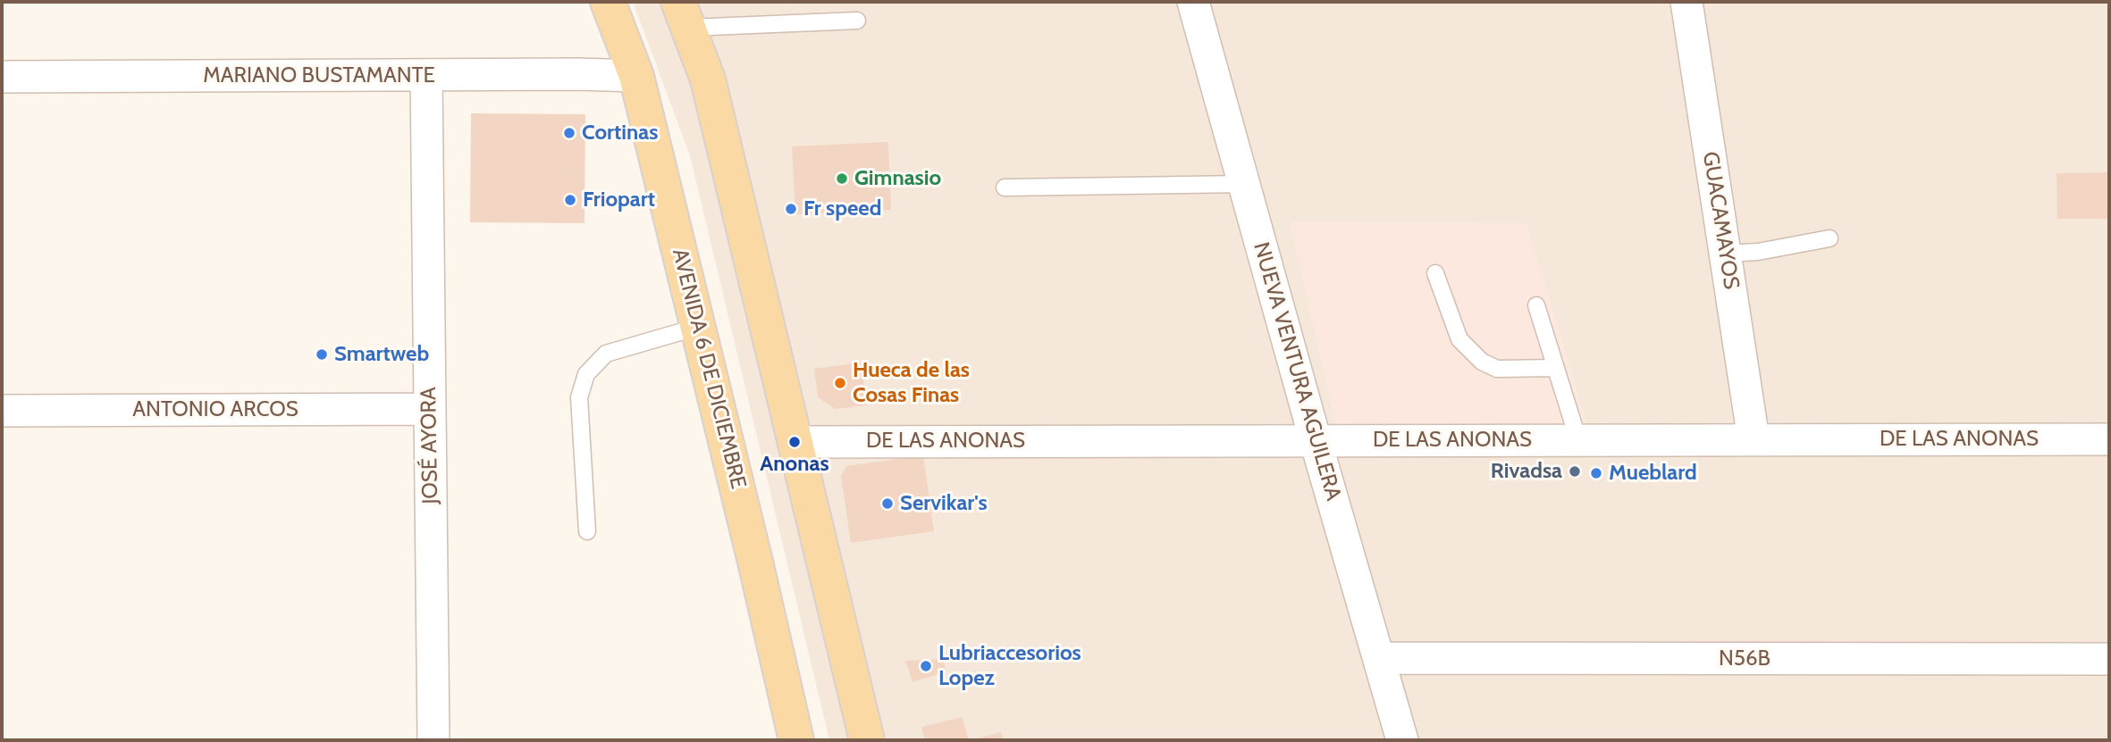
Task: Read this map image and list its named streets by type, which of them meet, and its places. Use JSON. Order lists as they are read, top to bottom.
{
  "streets": {
    "main road": ["AVENIDA 6 DE DICIEMBRE"],
    "street": [
      "MARIANO BUSTAMANTE",
      "GUACAMAYOS",
      "NUEVA VENTURA AGUILERA",
      "ANTONIO ARCOS",
      "DE LAS ANONAS",
      "JOSÉ AYORA",
      "N56B"
    ]
  },
  "crossings": [
    ["MARIANO BUSTAMANTE", "AVENIDA 6 DE DICIEMBRE"],
    ["MARIANO BUSTAMANTE", "JOSÉ AYORA"],
    ["GUACAMAYOS", "DE LAS ANONAS"],
    ["NUEVA VENTURA AGUILERA", "DE LAS ANONAS"],
    ["NUEVA VENTURA AGUILERA", "N56B"],
    ["ANTONIO ARCOS", "JOSÉ AYORA"]
  ],
  "places": [
    "Cortinas",
    "Gimnasio",
    "Friopart",
    "Fr speed",
    "Smartweb",
    "Hueca de las Cosas Finas",
    "Anonas",
    "Rivadsa",
    "Mueblard",
    "Servikar's",
    "Lubriaccesorios Lopez"
  ]
}
